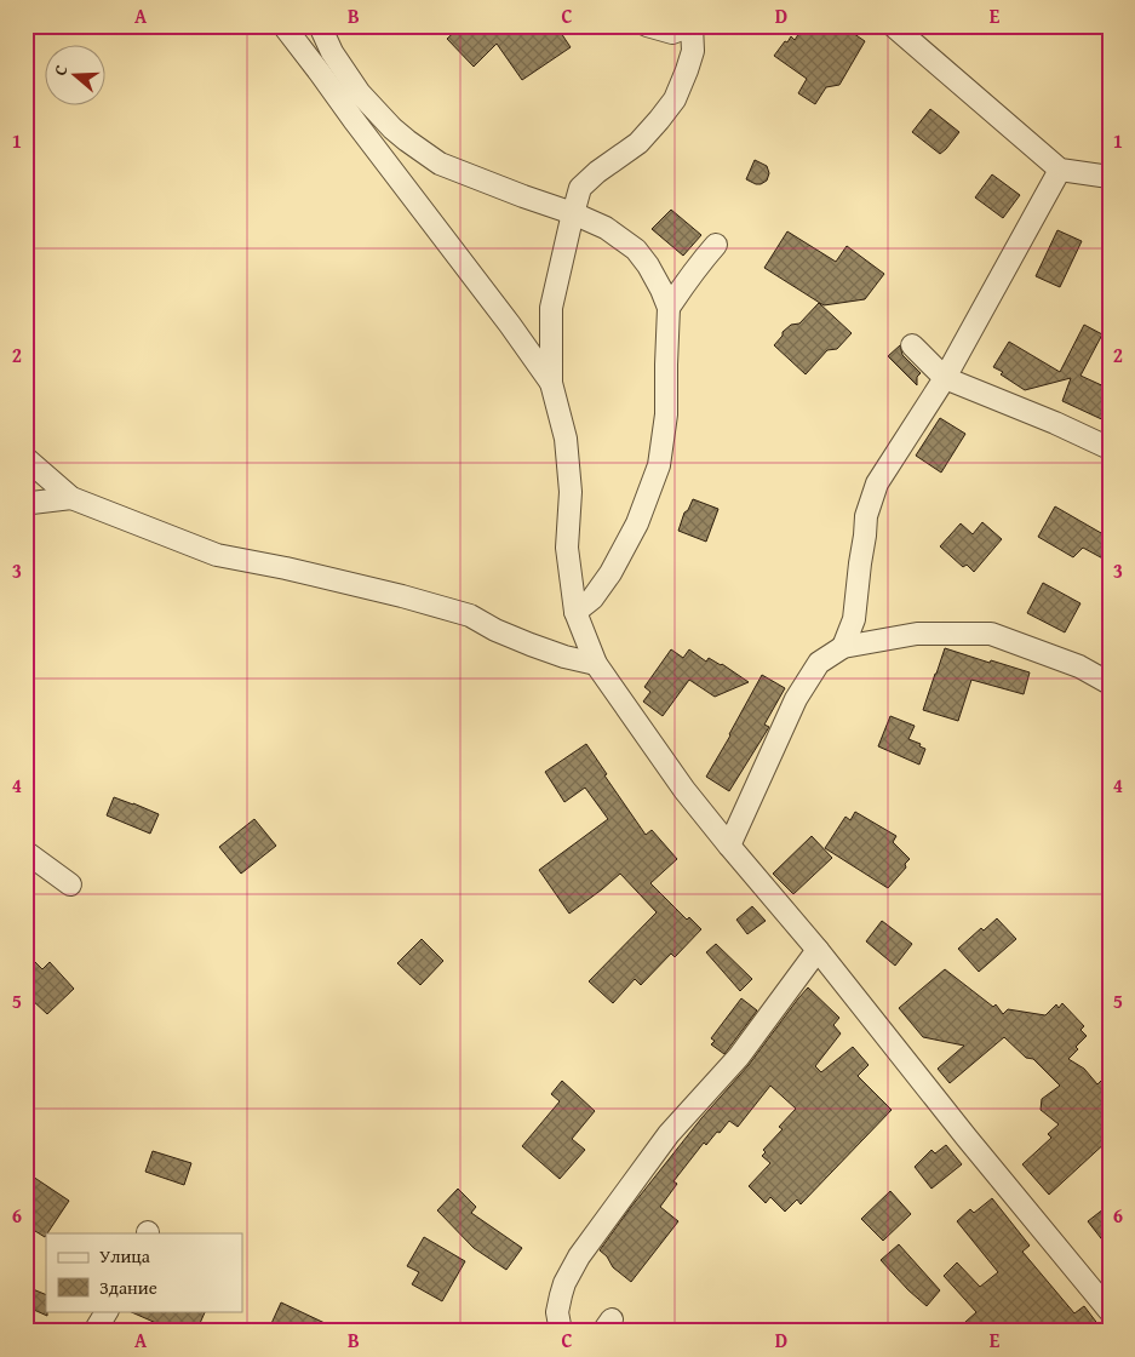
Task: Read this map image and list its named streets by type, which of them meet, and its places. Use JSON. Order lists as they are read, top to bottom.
{
  "legend": ["Улица", "Здание"],
  "north": "left",
  "grid": {
    "columns": [
      "A",
      "B",
      "C",
      "D",
      "E"
    ],
    "rows": [
      "1",
      "2",
      "3",
      "4",
      "5",
      "6"
    ]
  }
}
